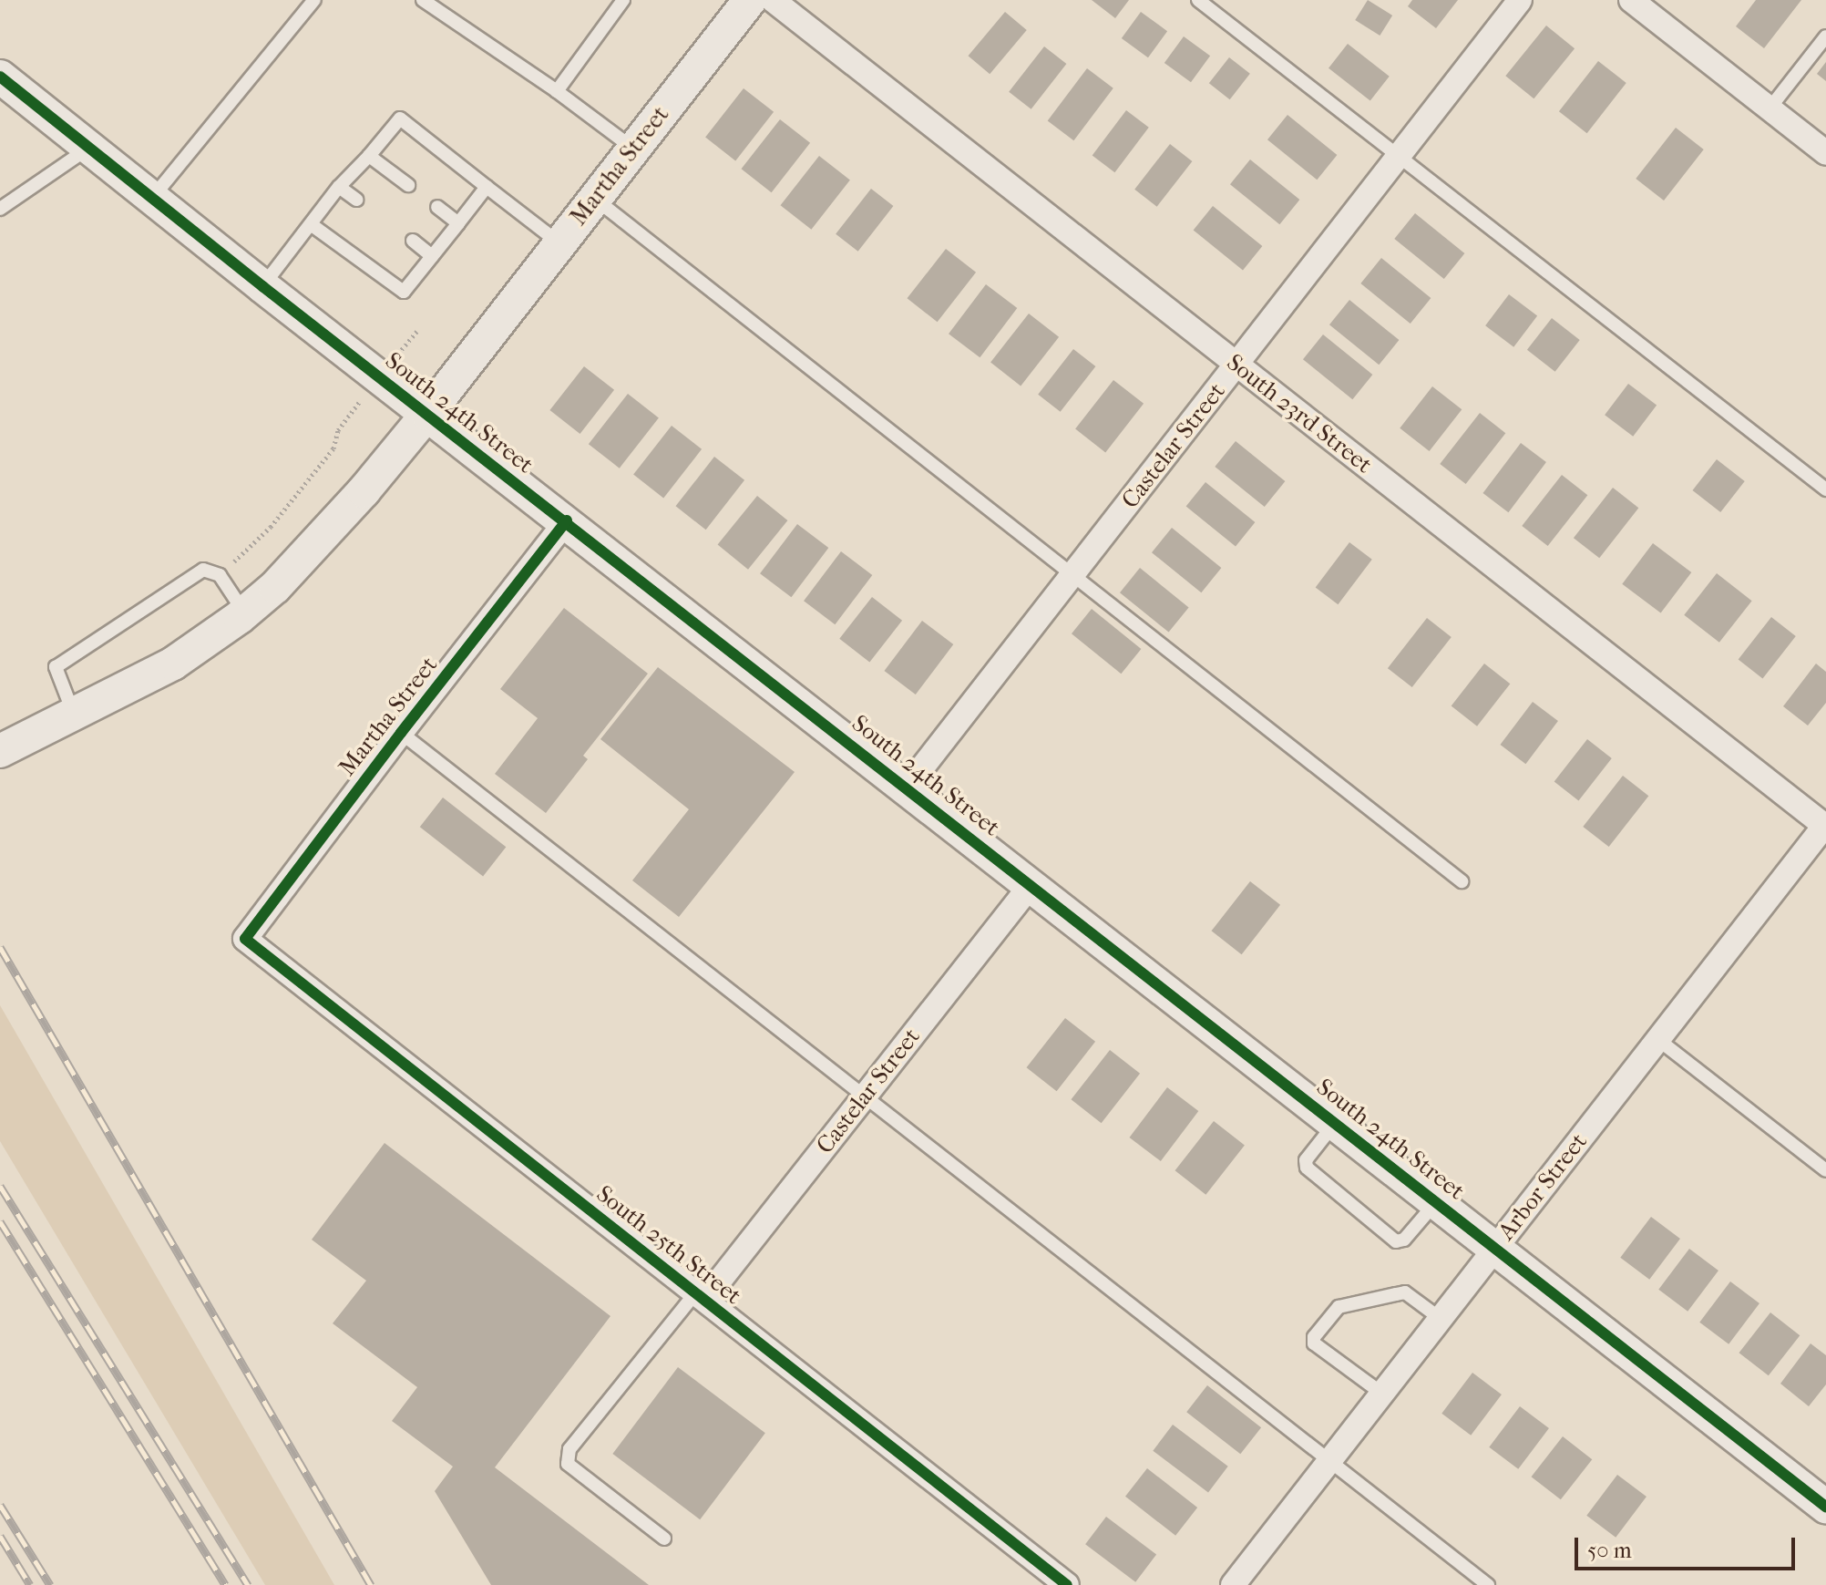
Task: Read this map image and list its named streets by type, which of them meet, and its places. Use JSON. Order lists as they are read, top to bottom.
{
  "streets": {
    "main road": ["Martha Street", "South 24th Street"],
    "street": [
      "South 23rd Street",
      "Castelar Street",
      "Arbor Street",
      "South 25th Street"
    ]
  },
  "crossings": [
    ["Martha Street", "South 24th Street"],
    ["Martha Street", "South 25th Street"],
    ["South 24th Street", "Castelar Street"],
    ["South 24th Street", "Arbor Street"],
    ["South 23rd Street", "Castelar Street"],
    ["South 23rd Street", "Arbor Street"],
    ["Castelar Street", "South 25th Street"]
  ],
  "scale_bar": "50 m"
}
